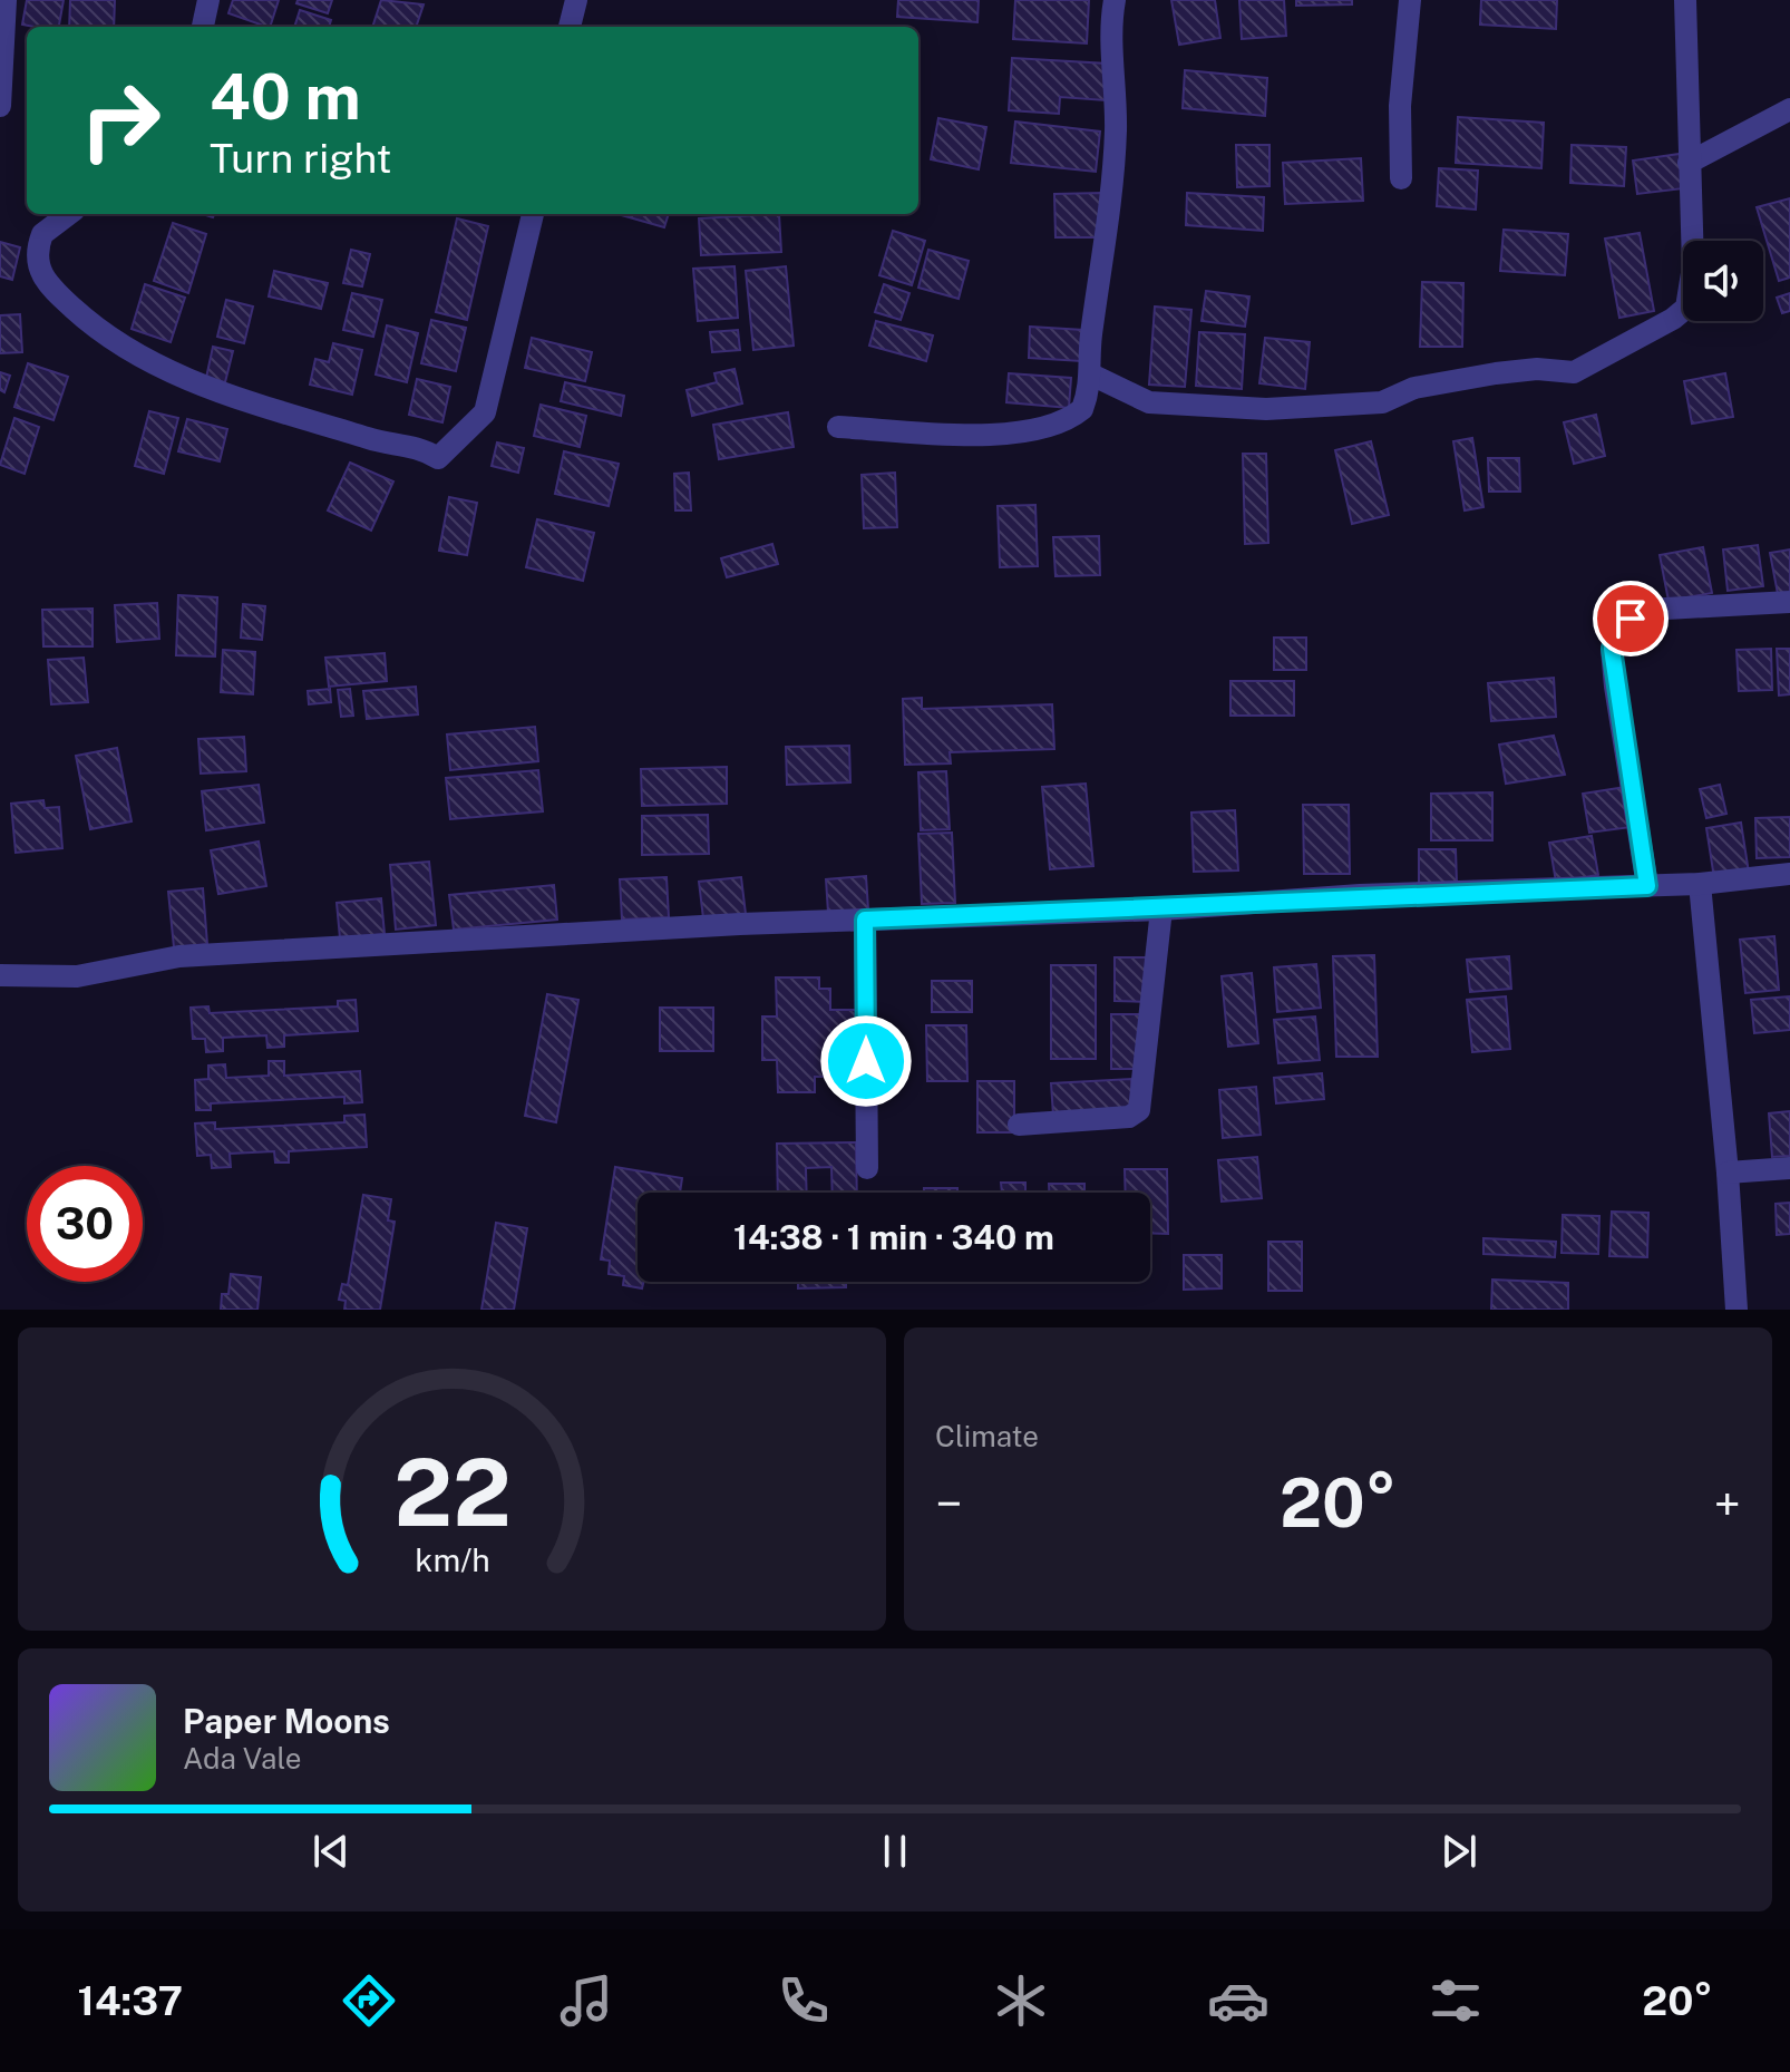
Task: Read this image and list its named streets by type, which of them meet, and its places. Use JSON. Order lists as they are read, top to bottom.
{
  "page": {
    "turn": ["40 m", "Turn right"],
    "limit": "30",
    "trip": "14:38 · 1 min · 340 m",
    "tile": "Climate",
    "heat": ["−", "20°", "+"],
    "song": ["Paper Moons", "Ada Vale"],
    "tabs": ["14:37", "20°"],
    "gauge": ["22", "km/h"]
  }
}
